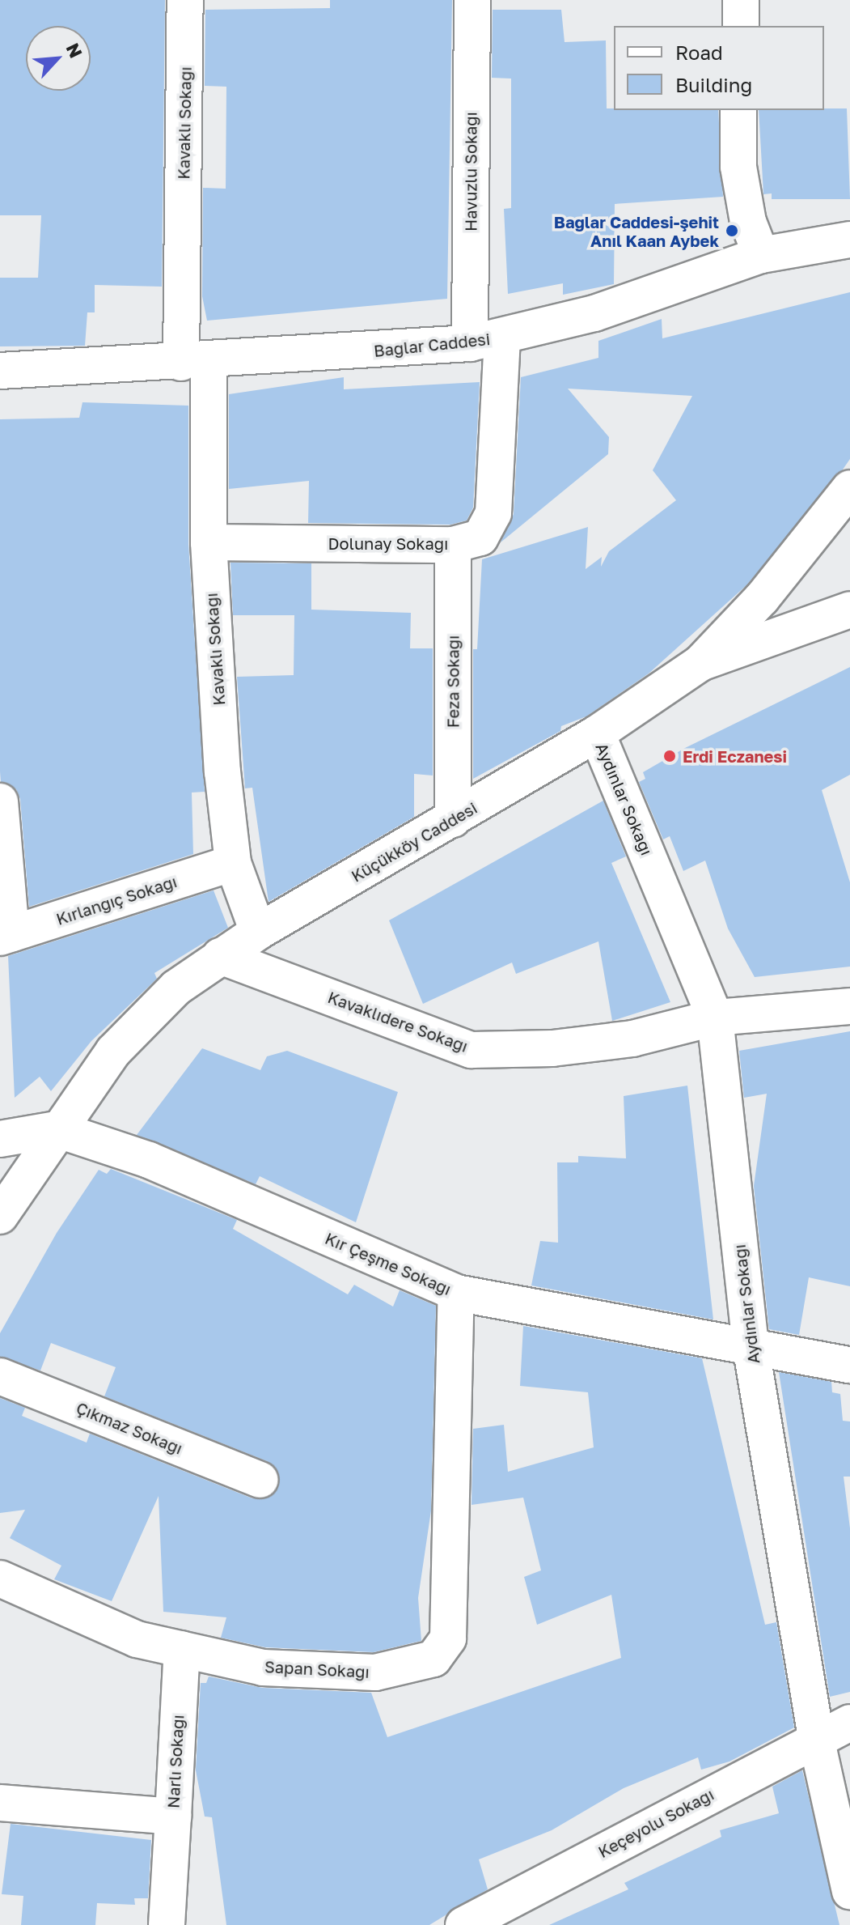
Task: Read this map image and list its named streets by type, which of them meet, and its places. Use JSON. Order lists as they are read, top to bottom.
{
  "streets": {
    "street": [
      "Kavaklı Sokağı",
      "Havuzlu Sokağı",
      "Bağlar Caddesi",
      "Dolunay Sokağı",
      "Feza Sokağı",
      "Aydınlar Sokağı",
      "Küçükköy Caddesi",
      "Kırlangıç Sokağı",
      "Kavaklıdere Sokağı",
      "Kır Çeşme Sokağı",
      "Çıkmaz Sokağı",
      "Sapan Sokağı",
      "Narlı Sokağı",
      "Keçeyolu Sokağı"
    ]
  },
  "crossings": [
    ["Kavaklı Sokağı", "Bağlar Caddesi"],
    ["Kavaklı Sokağı", "Dolunay Sokağı"],
    ["Kavaklı Sokağı", "Küçükköy Caddesi"],
    ["Kavaklı Sokağı", "Kırlangıç Sokağı"],
    ["Havuzlu Sokağı", "Bağlar Caddesi"],
    ["Havuzlu Sokağı", "Dolunay Sokağı"],
    ["Bağlar Caddesi", "Dolunay Sokağı"],
    ["Dolunay Sokağı", "Feza Sokağı"],
    ["Feza Sokağı", "Küçükköy Caddesi"],
    ["Aydınlar Sokağı", "Küçükköy Caddesi"],
    ["Aydınlar Sokağı", "Kavaklıdere Sokağı"],
    ["Aydınlar Sokağı", "Kır Çeşme Sokağı"],
    ["Aydınlar Sokağı", "Keçeyolu Sokağı"],
    ["Küçükköy Caddesi", "Kavaklıdere Sokağı"],
    ["Küçükköy Caddesi", "Kır Çeşme Sokağı"],
    ["Kır Çeşme Sokağı", "Sapan Sokağı"],
    ["Sapan Sokağı", "Narlı Sokağı"]
  ],
  "places": ["Bağlar Caddesi-şehit Anıl Kaan Aybek", "Erdi Eczanesi"],
  "legend": ["Road", "Building"],
  "north": "top right"
}
